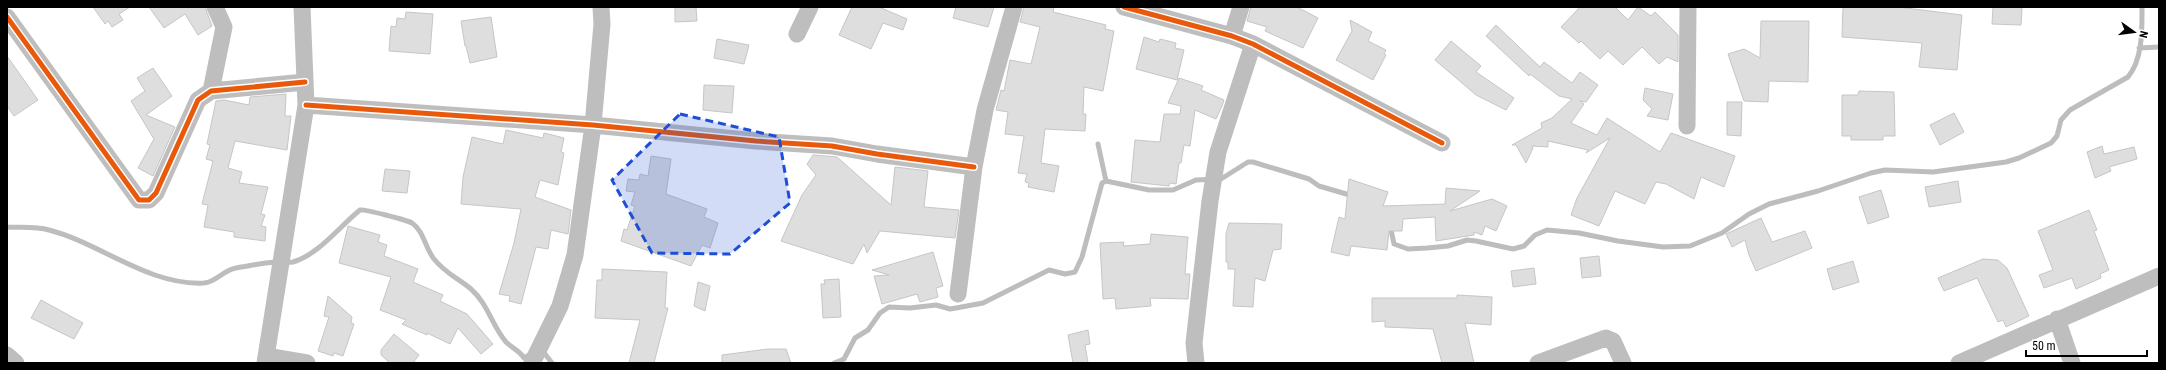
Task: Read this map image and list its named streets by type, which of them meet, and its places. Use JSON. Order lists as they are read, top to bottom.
{
  "scale_bar": "50 m",
  "north": "right"
}
